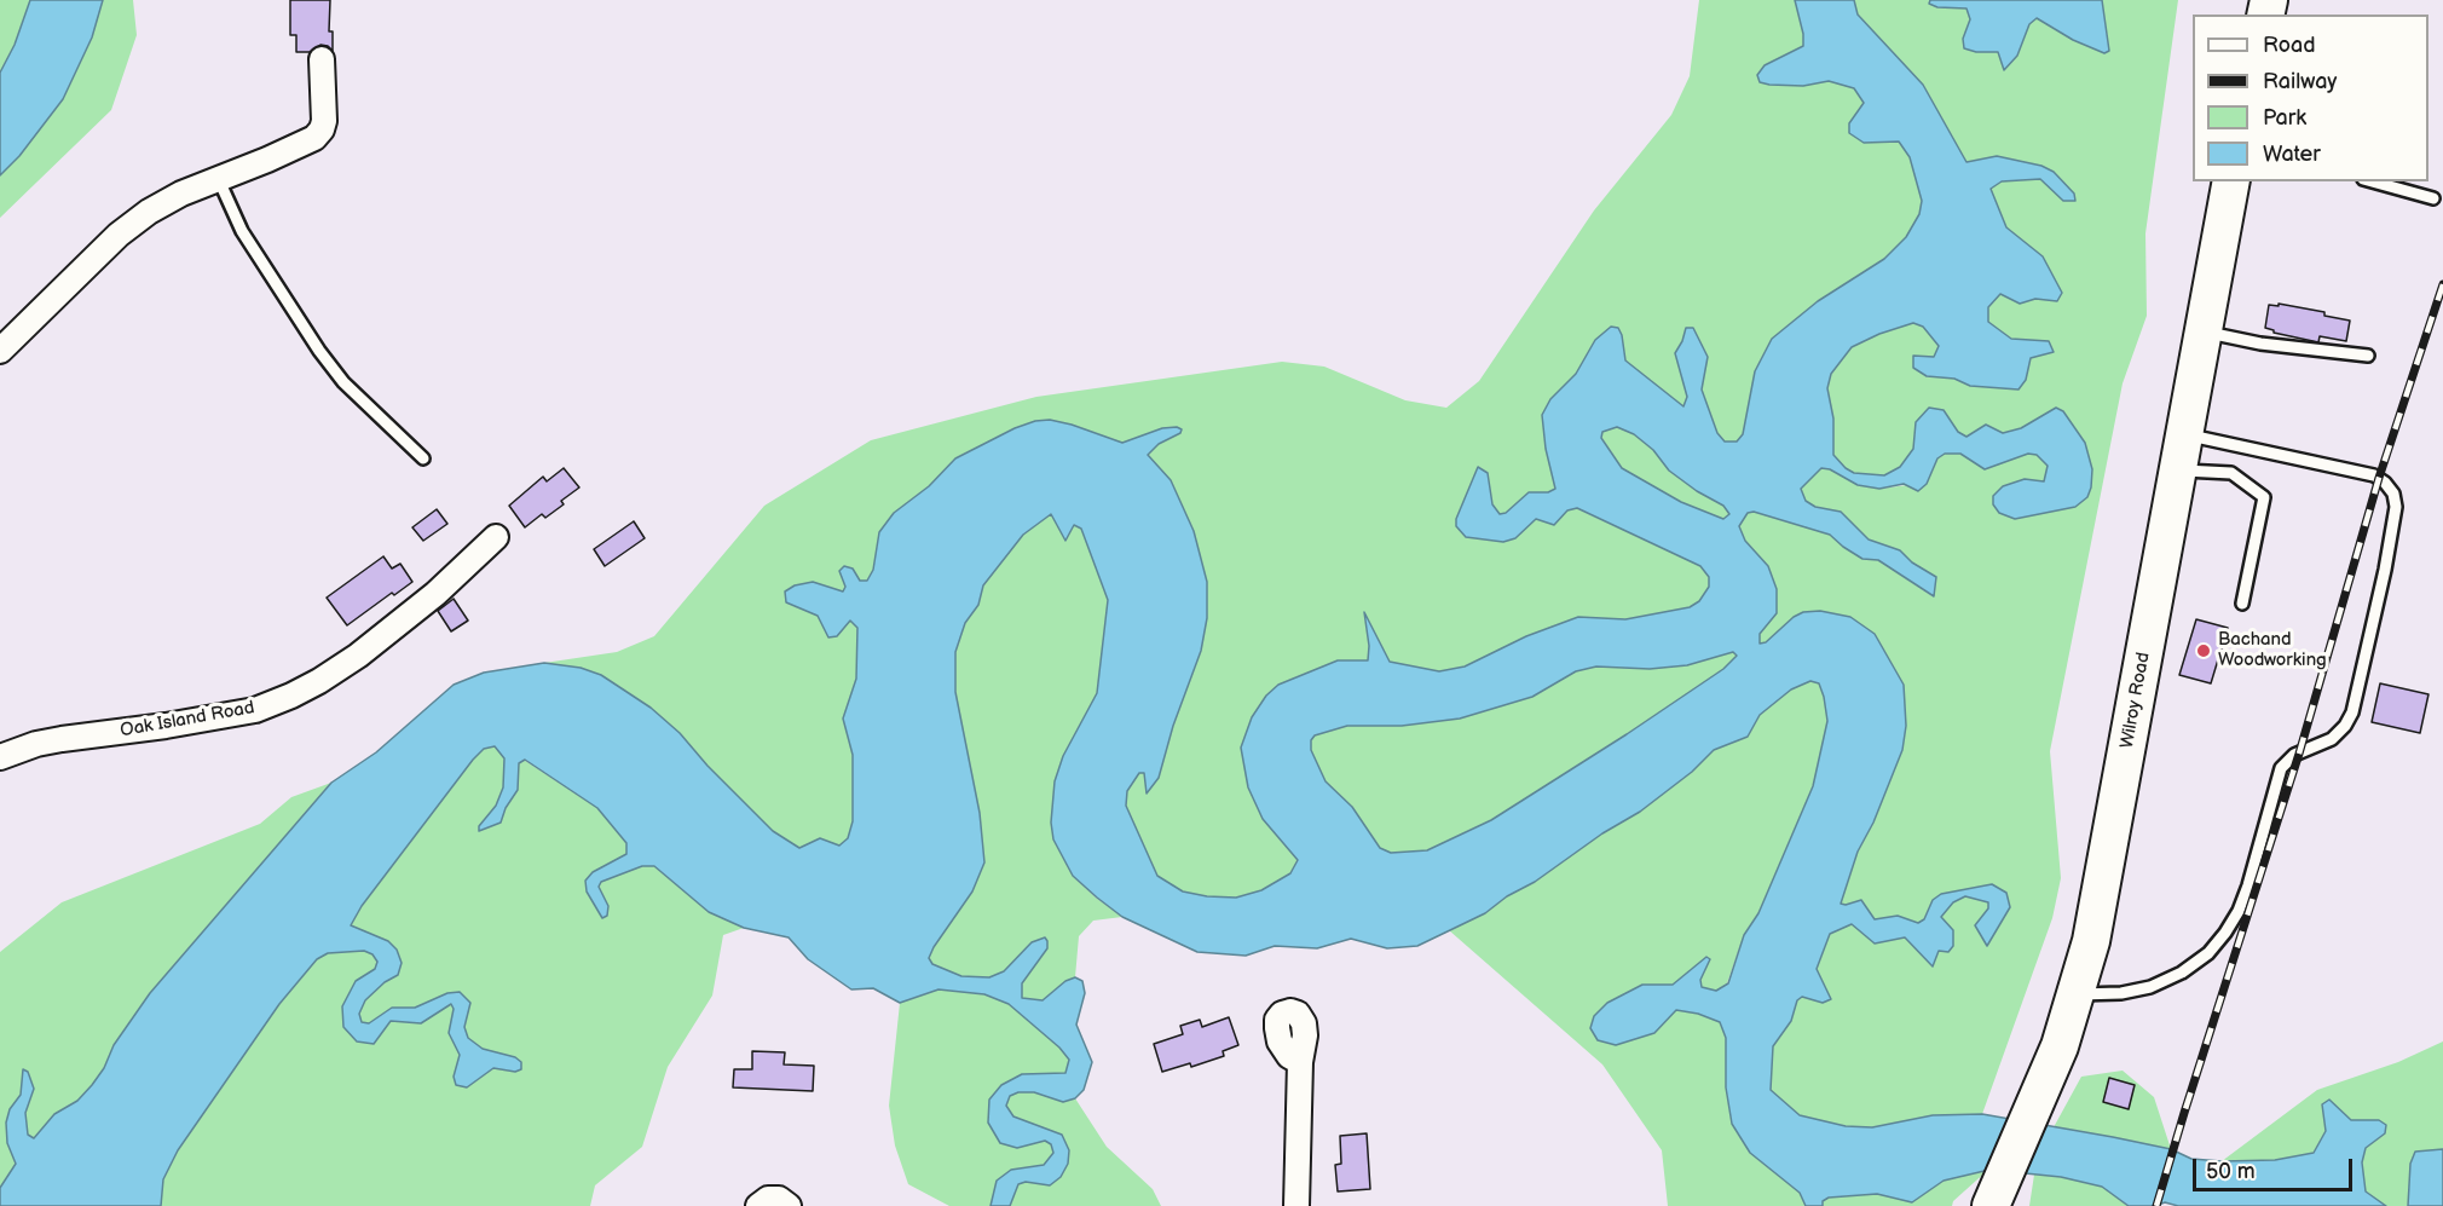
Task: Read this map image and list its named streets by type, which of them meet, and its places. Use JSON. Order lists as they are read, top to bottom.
{
  "streets": {
    "main road": ["Wilroy Road"],
    "street": ["Oak Island Road"]
  },
  "places": ["Bachand Woodworking"],
  "legend": [
    "Road",
    "Railway",
    "Park",
    "Water"
  ],
  "scale_bar": "50 m"
}
